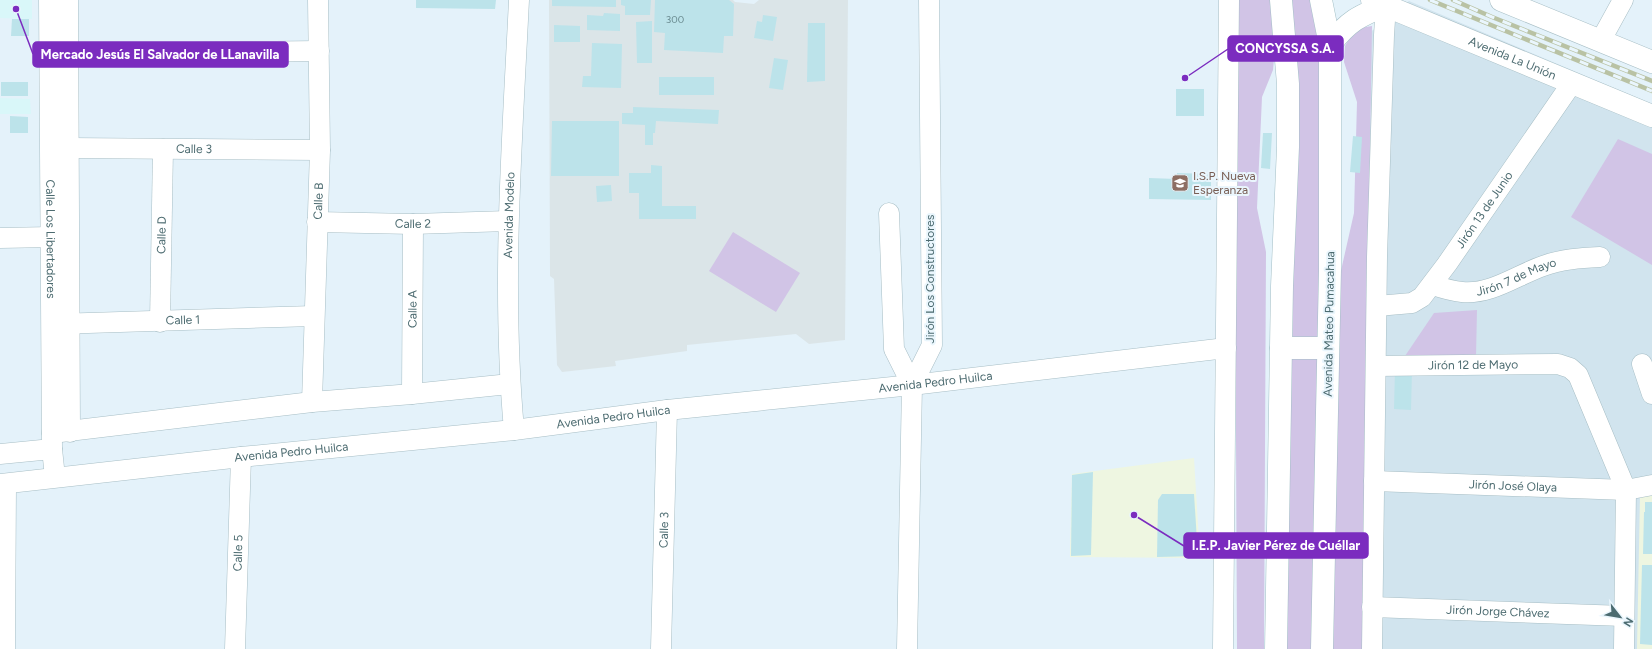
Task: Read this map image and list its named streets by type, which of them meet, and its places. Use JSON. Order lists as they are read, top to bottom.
{
  "streets": {
    "main road": ["Avenida La Unión", "Avenida Mateo Pumacahua"],
    "street": [
      "Calle 3",
      "Calle B",
      "Jirón 13 de Junio",
      "Avenida Modelo",
      "Calle 2",
      "Calle D",
      "Calle Los Libertadores",
      "Jirón 7 de Mayo",
      "Jirón Los Constructores",
      "Calle A",
      "Calle 1",
      "Jirón 12 de Mayo",
      "Avenida Pedro Huilca",
      "Jirón José Olaya",
      "Calle 5",
      "Jirón Jorge Chávez"
    ]
  },
  "crossings": [
    ["Avenida La Unión", "Jirón 13 de Junio"],
    ["Calle 3", "Calle B"],
    ["Calle 3", "Calle D"],
    ["Calle 3", "Calle Los Libertadores"],
    ["Calle 3", "Avenida Pedro Huilca"],
    ["Calle B", "Calle 2"],
    ["Calle B", "Calle 1"],
    ["Jirón 13 de Junio", "Jirón 7 de Mayo"],
    ["Avenida Modelo", "Calle 2"],
    ["Avenida Modelo", "Avenida Pedro Huilca"],
    ["Calle 2", "Calle A"],
    ["Calle D", "Calle 1"],
    ["Calle Los Libertadores", "Calle 1"],
    ["Calle Los Libertadores", "Avenida Pedro Huilca"],
    ["Jirón Los Constructores", "Avenida Pedro Huilca"],
    ["Jirón 12 de Mayo", "Jirón José Olaya"],
    ["Avenida Pedro Huilca", "Calle 5"]
  ],
  "places": {
    "other": ["Mercado Jesús El Salvador de LLanavilla", "CONCYSSA S.A.", "I.E.P. Javier Pérez de Cuéllar"],
    "school or university": ["I.S.P. Nueva Esperanza"]
  },
  "house_numbers": ["300"],
  "north": "bottom right"
}
